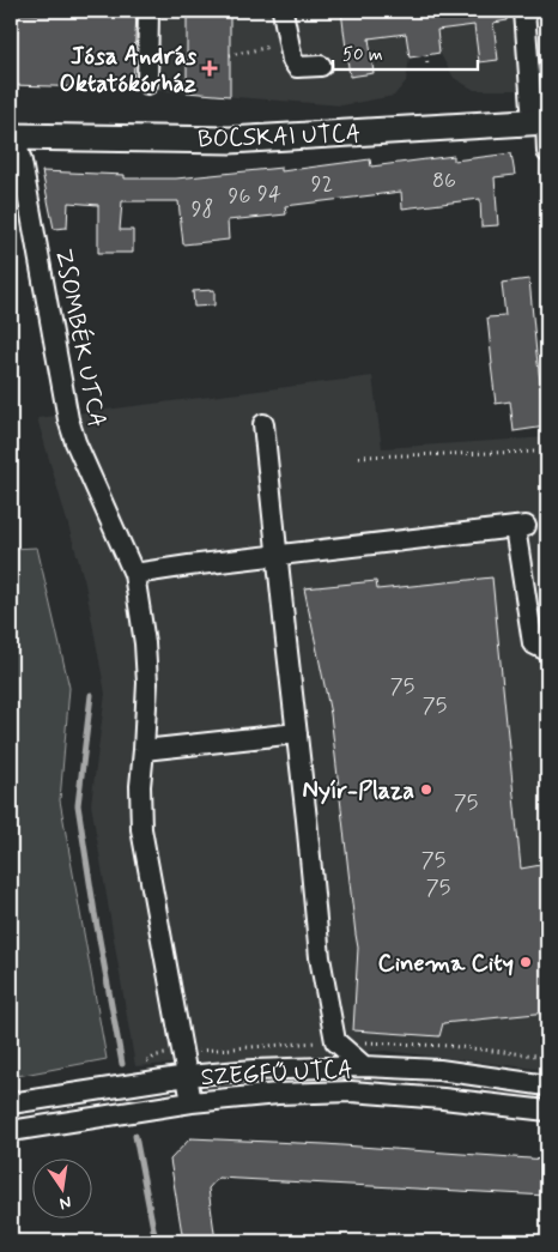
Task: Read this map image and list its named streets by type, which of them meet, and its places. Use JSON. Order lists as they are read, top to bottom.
{
  "streets": {
    "main road": ["BOCSKAI UTCA"],
    "street": ["ZSOMBÉK UTCA", "SZEGFŰ UTCA"]
  },
  "crossings": [
    ["BOCSKAI UTCA", "ZSOMBÉK UTCA"],
    ["ZSOMBÉK UTCA", "SZEGFŰ UTCA"]
  ],
  "places": {
    "health": ["Jósa András Oktatókórház"],
    "other": ["Nyír-Plaza", "Cinema City"]
  },
  "house_numbers": [
    "86",
    "92",
    "94",
    "96",
    "98",
    "75",
    "75",
    "75",
    "75",
    "75"
  ],
  "scale_bar": "50 m",
  "north": "bottom"
}
